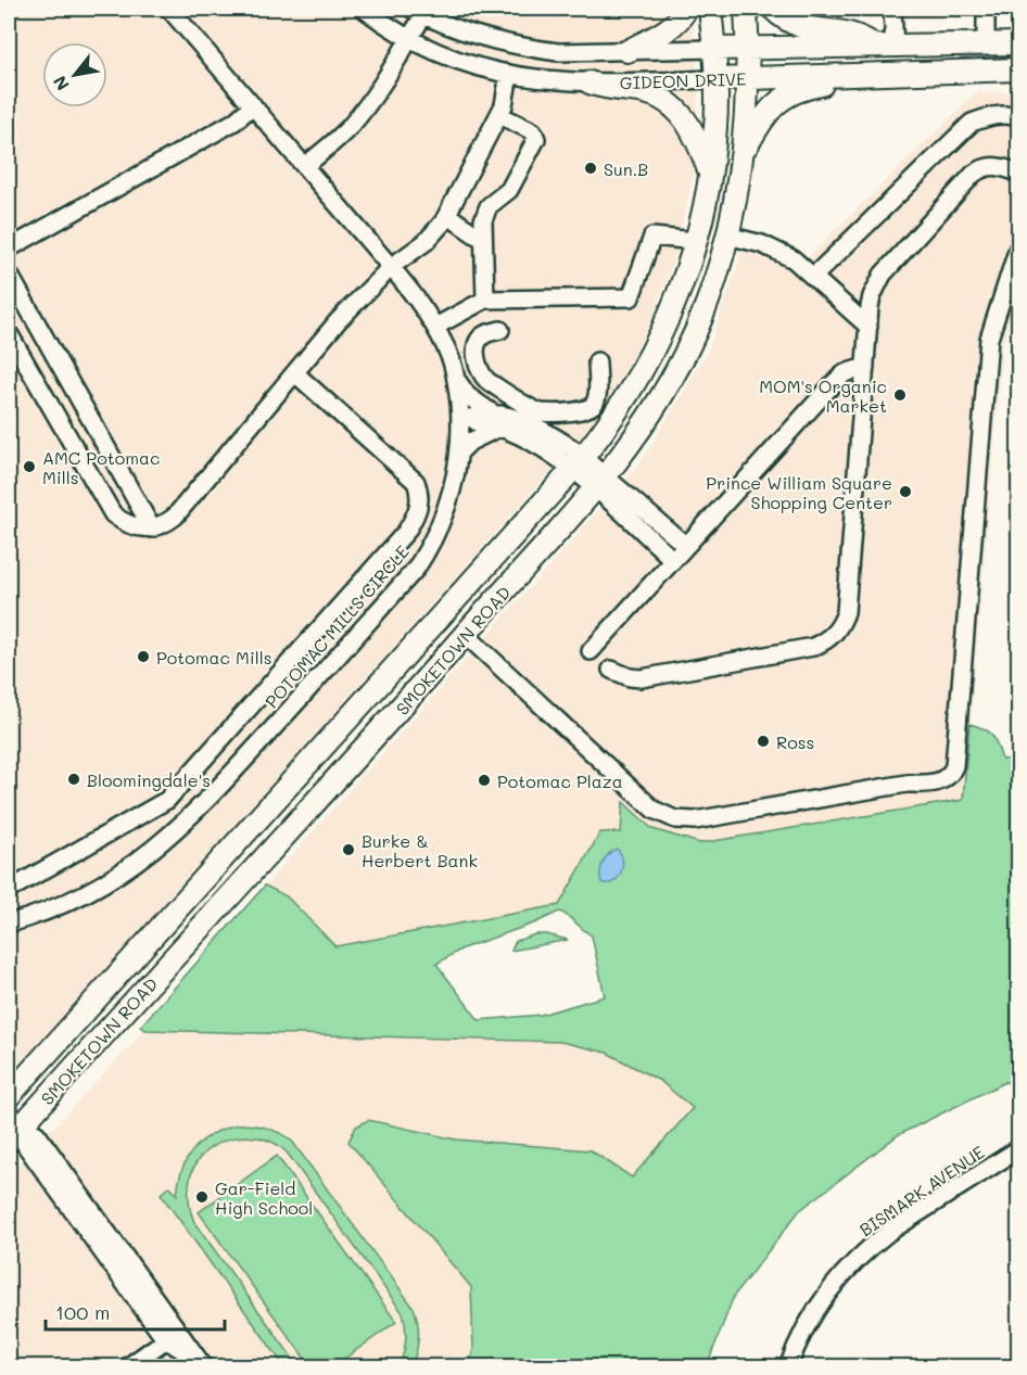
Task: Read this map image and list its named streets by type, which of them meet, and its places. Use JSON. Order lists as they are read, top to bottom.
{
  "streets": {
    "main road": ["GIDEON DRIVE", "SMOKETOWN ROAD"],
    "street": ["POTOMAC MILLS CIRCLE", "BISMARK AVENUE"]
  },
  "crossings": [
    ["GIDEON DRIVE", "SMOKETOWN ROAD"]
  ],
  "places": [
    "Sun.B",
    "MOM's Organic Market",
    "AMC Potomac Mills",
    "Prince William Square Shopping Center",
    "Potomac Mills",
    "Ross",
    "Bloomingdale's",
    "Potomac Plaza",
    "Burke & Herbert Bank",
    "Gar-Field High School"
  ],
  "scale_bar": "100 m",
  "north": "bottom left"
}
